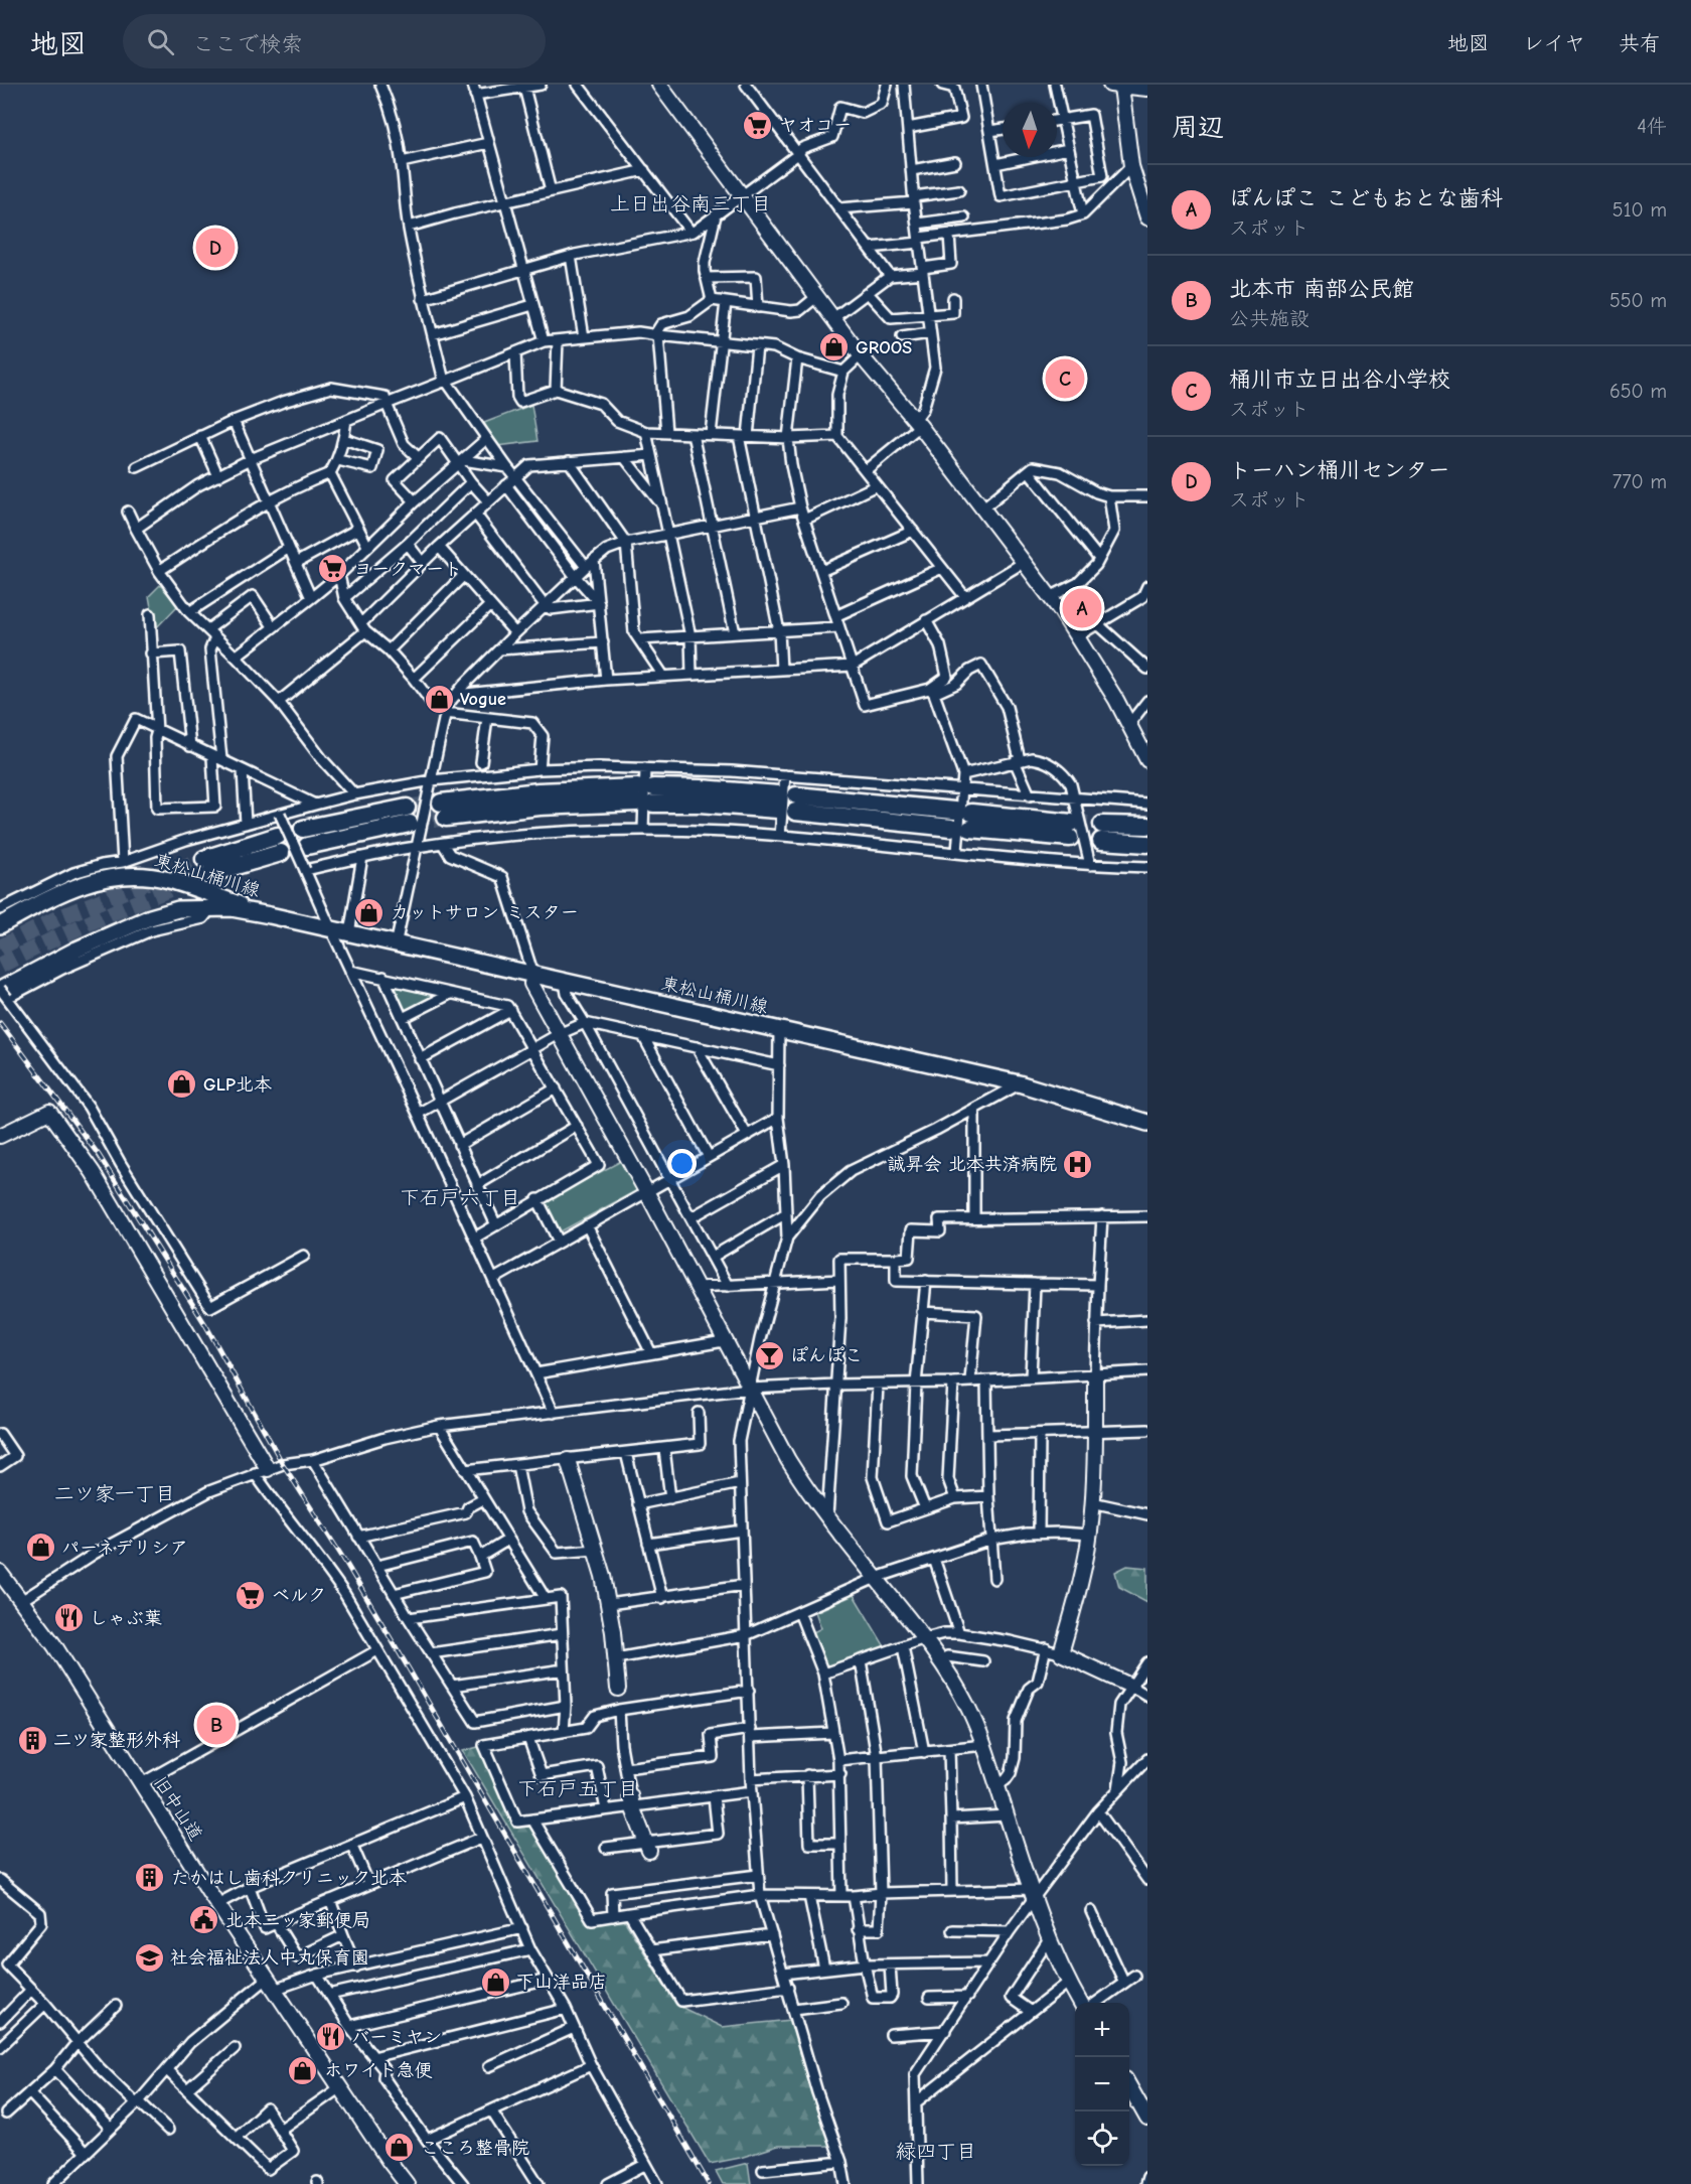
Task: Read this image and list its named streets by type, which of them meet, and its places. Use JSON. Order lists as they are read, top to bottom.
{
  "streets": {
    "main road": ["東松山桶川線"],
    "street": ["旧中山道"]
  },
  "districts": [
    "上日出谷南三丁目",
    "下石戸六丁目",
    "二ツ家一丁目",
    "下石戸五丁目",
    "緑四丁目"
  ],
  "places": {
    "supermarket": ["ヤオコー", "ヨークマート", "ベルク"],
    "shop": [
      "GROOS",
      "Vogue",
      "カットサロン ミスター",
      "GLP北本",
      "パーネデリシア",
      "下山洋品店",
      "ホワイト急便",
      "こころ整骨院"
    ],
    "hospital": ["誠昇会 北本共済病院"],
    "bar": ["ぽんぽこ"],
    "restaurant": ["しゃぶ葉", "バーミヤン"],
    "building": ["二ツ家整形外科", "たかはし歯科クリニック北本"],
    "public building": ["北本二ッ家郵便局"],
    "school or university": ["社会福祉法人中丸保育園"]
  },
  "north": "bottom",
  "page": {
    "header": "地図",
    "search": "ここで検索",
    "nav": ["地図", "レイヤ", "共有"],
    "heading": ["周辺", "4件"],
    "list": [
      {
        "mark": "A",
        "name": "ぽんぽこ こどもおとな歯科",
        "note": "スポット",
        "value": "510 m"
      },
      {
        "mark": "B",
        "name": "北本市 南部公民館",
        "note": "公共施設",
        "value": "550 m"
      },
      {
        "mark": "C",
        "name": "桶川市立日出谷小学校",
        "note": "スポット",
        "value": "650 m"
      },
      {
        "mark": "D",
        "name": "トーハン桶川センター",
        "note": "スポット",
        "value": "770 m"
      }
    ],
    "pins": [
      "D",
      "C",
      "A",
      "B"
    ],
    "map_buttons": ["+", "−"]
  }
}
